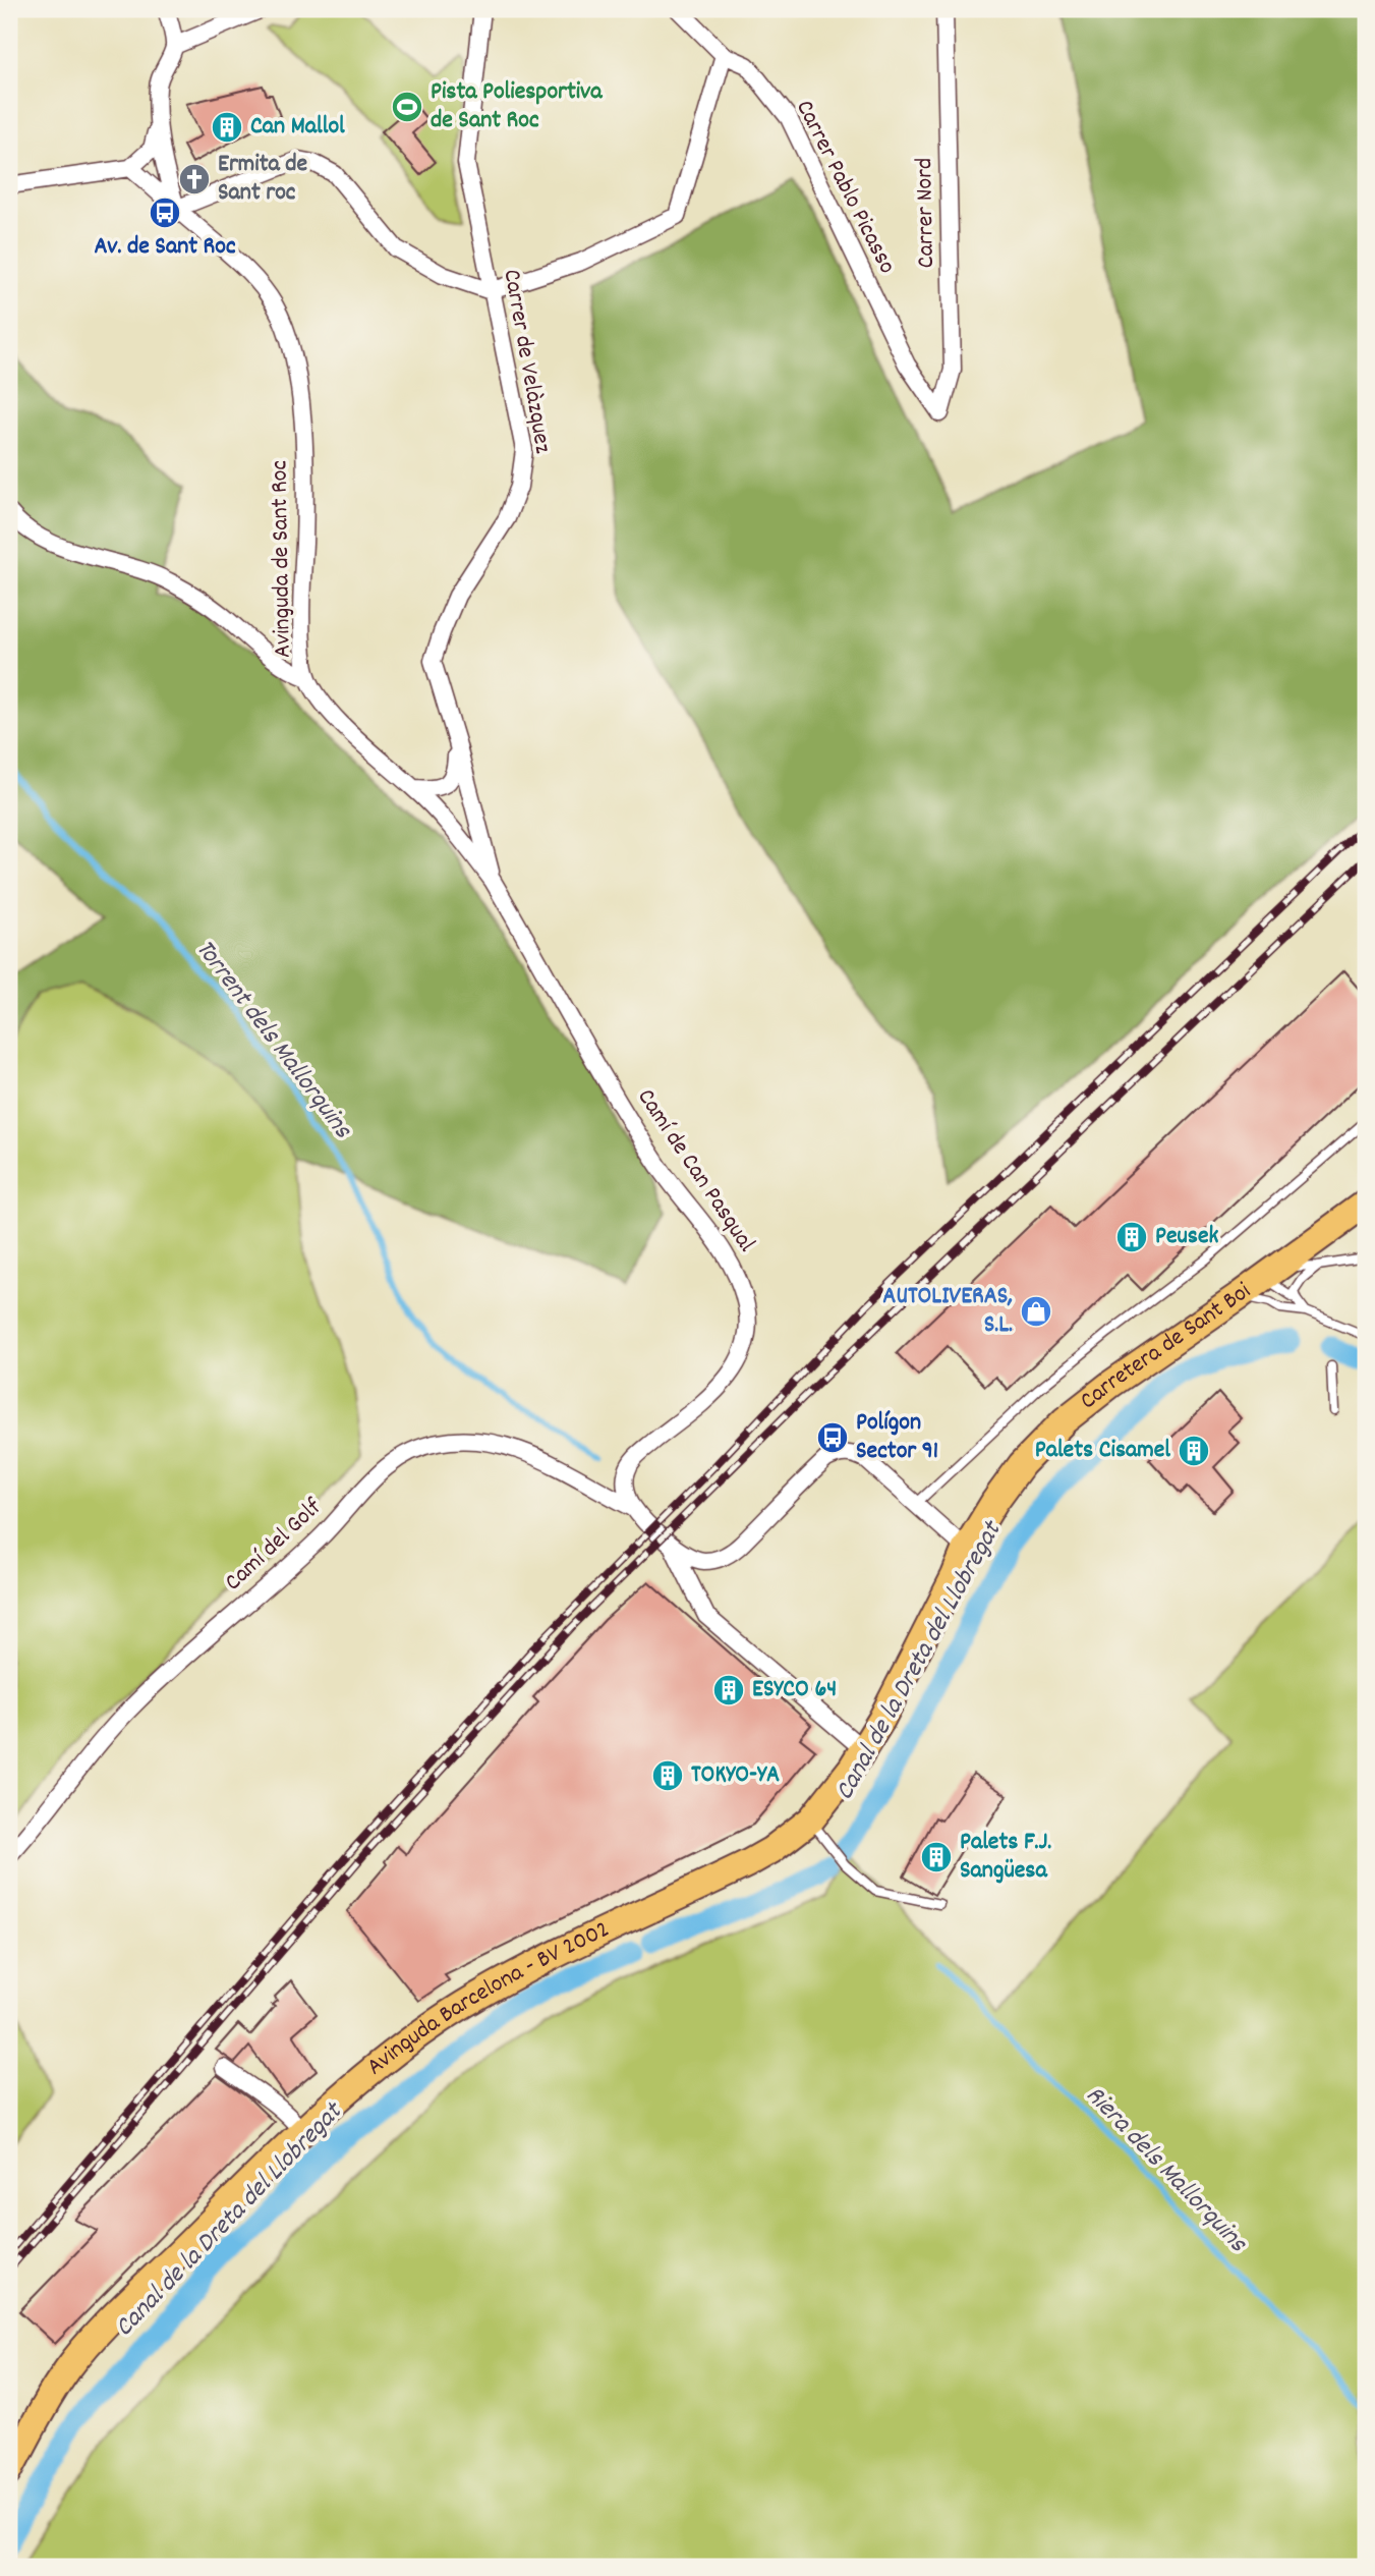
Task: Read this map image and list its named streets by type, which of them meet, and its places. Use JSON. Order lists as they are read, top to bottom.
{
  "streets": {
    "main road": ["Carretera de Sant Boi", "Avinguda Barcelona - BV 2002"],
    "street": [
      "Carrer Pablo Picasso",
      "Carrer Nord",
      "Carrer de Velàzquez",
      "Avinguda de Sant Roc",
      "Camí de Can Pasqual",
      "Camí del Golf"
    ]
  },
  "crossings": [
    ["Carrer Pablo Picasso", "Carrer Nord"],
    ["Carrer de Velàzquez", "Avinguda de Sant Roc"],
    ["Carrer de Velàzquez", "Camí de Can Pasqual"],
    ["Avinguda de Sant Roc", "Camí de Can Pasqual"],
    ["Camí de Can Pasqual", "Camí del Golf"],
    ["Carretera de Sant Boi", "Avinguda Barcelona - BV 2002"]
  ],
  "water": ["Torrent dels Mallorquins", "Canal de la Dreta del Llobregat", "Riera dels Mallorquins"],
  "places": {
    "sports": ["Pista Poliesportiva de Sant Roc"],
    "building": [
      "Can Mallol",
      "Peusek",
      "Palets Cisamel",
      "ESYCO 64",
      "TOKYO-YA",
      "Palets F.J. Sangüesa"
    ],
    "church": ["Ermita de Sant roc"],
    "bus stop": ["Av. de Sant Roc", "Polígon Sector 91"],
    "shop": ["AUTOLIVERAS, S.L."]
  }
}
